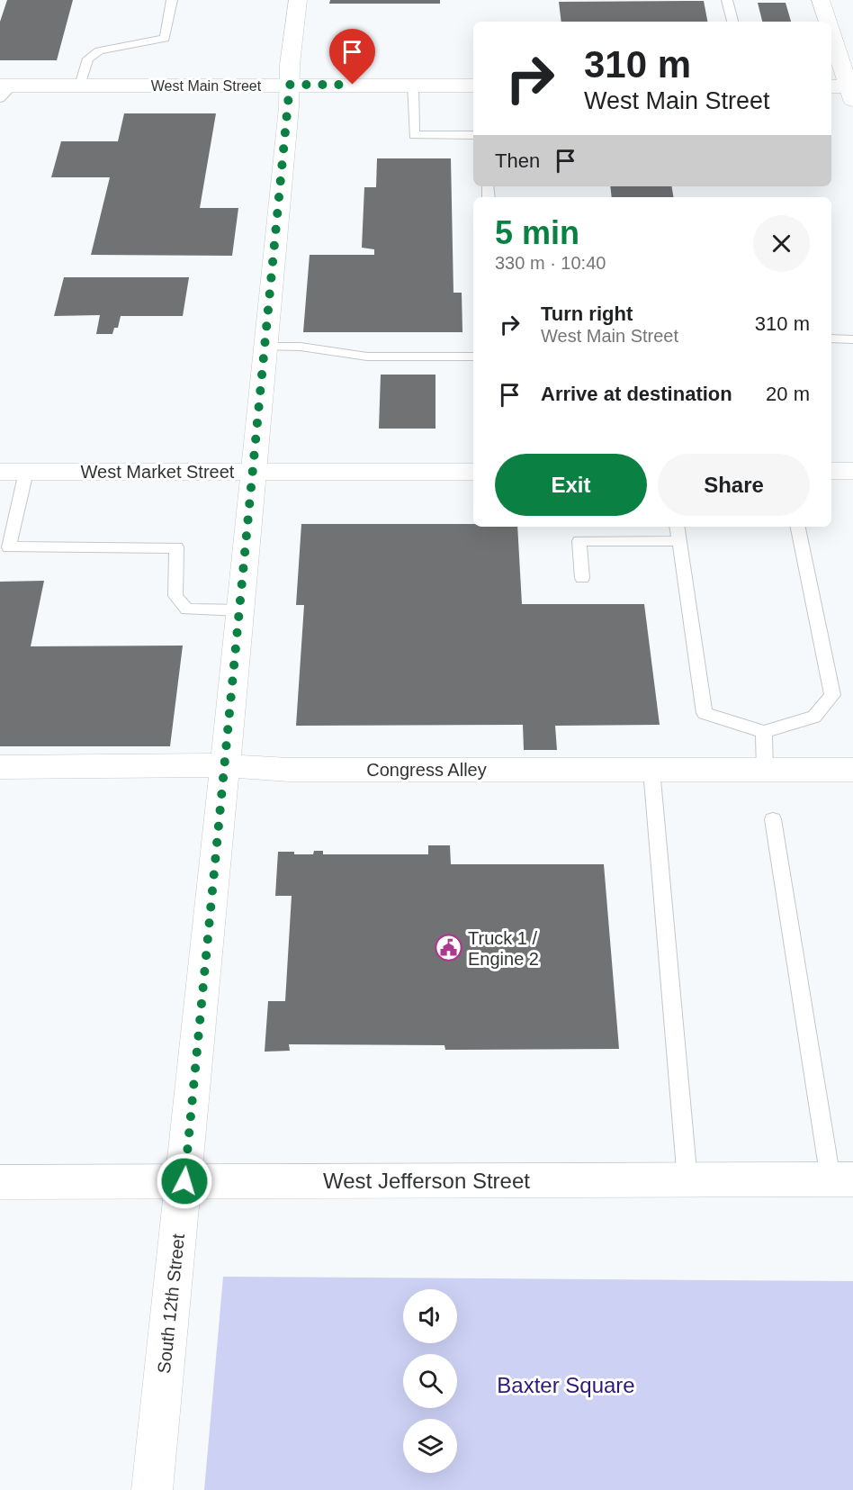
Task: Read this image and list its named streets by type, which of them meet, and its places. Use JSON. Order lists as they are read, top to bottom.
{
  "streets": {
    "street": [
      "West Main Street",
      "West Market Street",
      "Congress Alley",
      "West Jefferson Street",
      "South 12th Street"
    ]
  },
  "crossings": [
    ["West Main Street", "South 12th Street"],
    ["West Market Street", "South 12th Street"],
    ["Congress Alley", "South 12th Street"],
    ["West Jefferson Street", "South 12th Street"]
  ],
  "parks": ["Baxter Square"],
  "places": {
    "public building": ["Truck 1 / Engine 2"]
  },
  "page": {
    "turn": ["310 m", "West Main Street"],
    "then": "Then",
    "heading": ["5 min", "330 m · 10:40"],
    "list": [
      {
        "name": "Turn right",
        "note": "West Main Street",
        "value": "310 m"
      },
      {
        "name": "Arrive at destination",
        "value": "20 m"
      }
    ],
    "buttons": ["Exit", "Share"]
  }
}
